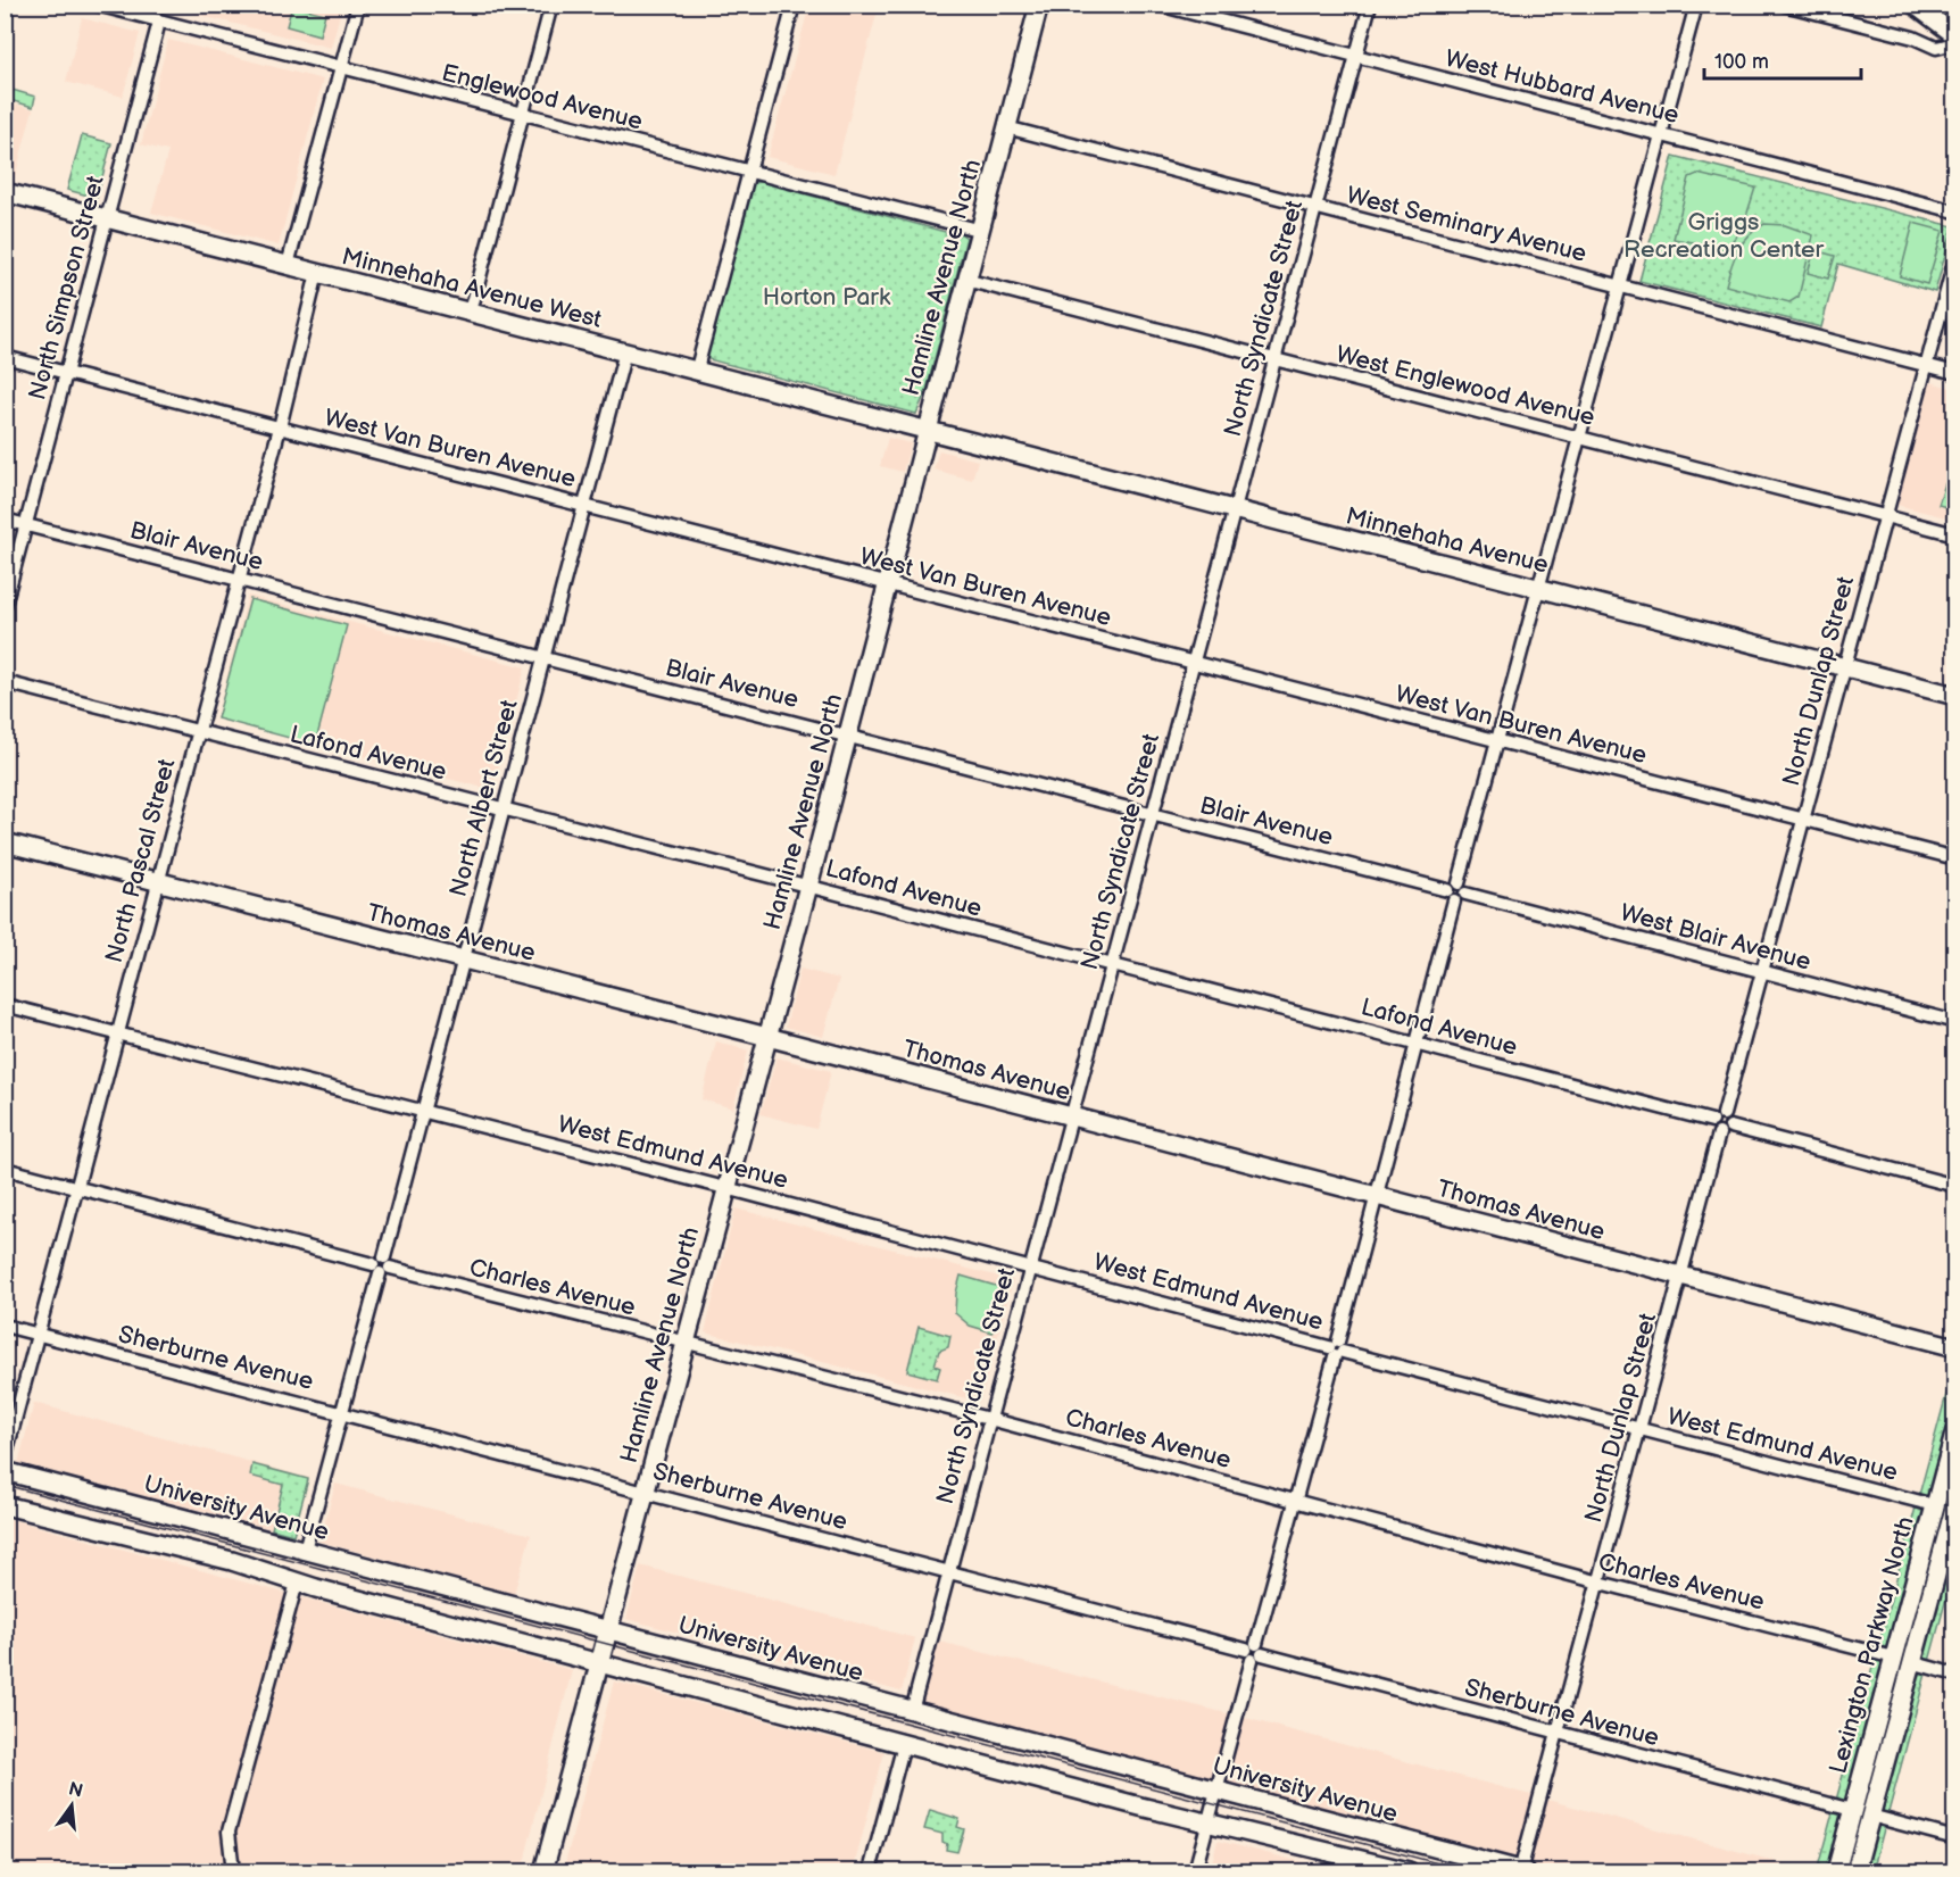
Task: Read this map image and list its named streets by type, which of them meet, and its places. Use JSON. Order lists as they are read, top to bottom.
{
  "streets": {
    "street": [
      "West Hubbard Avenue",
      "Englewood Avenue",
      "West Seminary Avenue",
      "Hamline Avenue North",
      "North Simpson Street",
      "Minnehaha Avenue West",
      "North Syndicate Street",
      "West Englewood Avenue",
      "West Van Buren Avenue",
      "Minnehaha Avenue",
      "Blair Avenue",
      "North Dunlap Street",
      "Lafond Avenue",
      "North Albert Street",
      "North Pascal Street",
      "Thomas Avenue",
      "West Blair Avenue",
      "West Edmund Avenue",
      "Charles Avenue",
      "Sherburne Avenue",
      "University Avenue",
      "Lexington Parkway North"
    ]
  },
  "crossings": [
    ["West Hubbard Avenue", "North Syndicate Street"],
    ["Englewood Avenue", "Hamline Avenue North"],
    ["Englewood Avenue", "North Simpson Street"],
    ["West Seminary Avenue", "Hamline Avenue North"],
    ["West Seminary Avenue", "North Syndicate Street"],
    ["West Seminary Avenue", "North Dunlap Street"],
    ["Hamline Avenue North", "Minnehaha Avenue West"],
    ["Hamline Avenue North", "West Englewood Avenue"],
    ["Hamline Avenue North", "West Van Buren Avenue"],
    ["Hamline Avenue North", "Minnehaha Avenue"],
    ["Hamline Avenue North", "Blair Avenue"],
    ["Hamline Avenue North", "Lafond Avenue"],
    ["Hamline Avenue North", "Thomas Avenue"],
    ["Hamline Avenue North", "West Edmund Avenue"],
    ["Hamline Avenue North", "Charles Avenue"],
    ["Hamline Avenue North", "Sherburne Avenue"],
    ["Hamline Avenue North", "University Avenue"],
    ["North Simpson Street", "Minnehaha Avenue West"],
    ["North Simpson Street", "West Van Buren Avenue"],
    ["North Simpson Street", "Blair Avenue"],
    ["Minnehaha Avenue West", "Minnehaha Avenue"],
    ["Minnehaha Avenue West", "North Albert Street"],
    ["Minnehaha Avenue West", "North Pascal Street"],
    ["North Syndicate Street", "West Englewood Avenue"],
    ["North Syndicate Street", "West Van Buren Avenue"],
    ["North Syndicate Street", "Minnehaha Avenue"],
    ["North Syndicate Street", "Blair Avenue"],
    ["North Syndicate Street", "Lafond Avenue"],
    ["North Syndicate Street", "Thomas Avenue"],
    ["North Syndicate Street", "West Edmund Avenue"],
    ["North Syndicate Street", "Charles Avenue"],
    ["North Syndicate Street", "Sherburne Avenue"],
    ["North Syndicate Street", "University Avenue"],
    ["West Englewood Avenue", "North Dunlap Street"],
    ["West Van Buren Avenue", "North Dunlap Street"],
    ["West Van Buren Avenue", "North Albert Street"],
    ["West Van Buren Avenue", "North Pascal Street"],
    ["Minnehaha Avenue", "North Dunlap Street"],
    ["Blair Avenue", "North Albert Street"],
    ["Blair Avenue", "North Pascal Street"],
    ["Blair Avenue", "West Blair Avenue"],
    ["North Dunlap Street", "Lafond Avenue"],
    ["North Dunlap Street", "Thomas Avenue"],
    ["North Dunlap Street", "West Blair Avenue"],
    ["North Dunlap Street", "West Edmund Avenue"],
    ["North Dunlap Street", "Charles Avenue"],
    ["North Dunlap Street", "Sherburne Avenue"],
    ["North Dunlap Street", "University Avenue"],
    ["Lafond Avenue", "North Albert Street"],
    ["Lafond Avenue", "North Pascal Street"],
    ["North Albert Street", "Thomas Avenue"],
    ["North Albert Street", "West Edmund Avenue"],
    ["North Albert Street", "Charles Avenue"],
    ["North Albert Street", "Sherburne Avenue"],
    ["North Albert Street", "University Avenue"],
    ["North Pascal Street", "Thomas Avenue"],
    ["North Pascal Street", "West Edmund Avenue"],
    ["North Pascal Street", "Charles Avenue"],
    ["North Pascal Street", "Sherburne Avenue"],
    ["West Edmund Avenue", "Lexington Parkway North"],
    ["Charles Avenue", "Lexington Parkway North"],
    ["Sherburne Avenue", "Lexington Parkway North"]
  ],
  "parks": ["Griggs Recreation Center", "Horton Park"],
  "scale_bar": "100 m",
  "north": "top"
}
